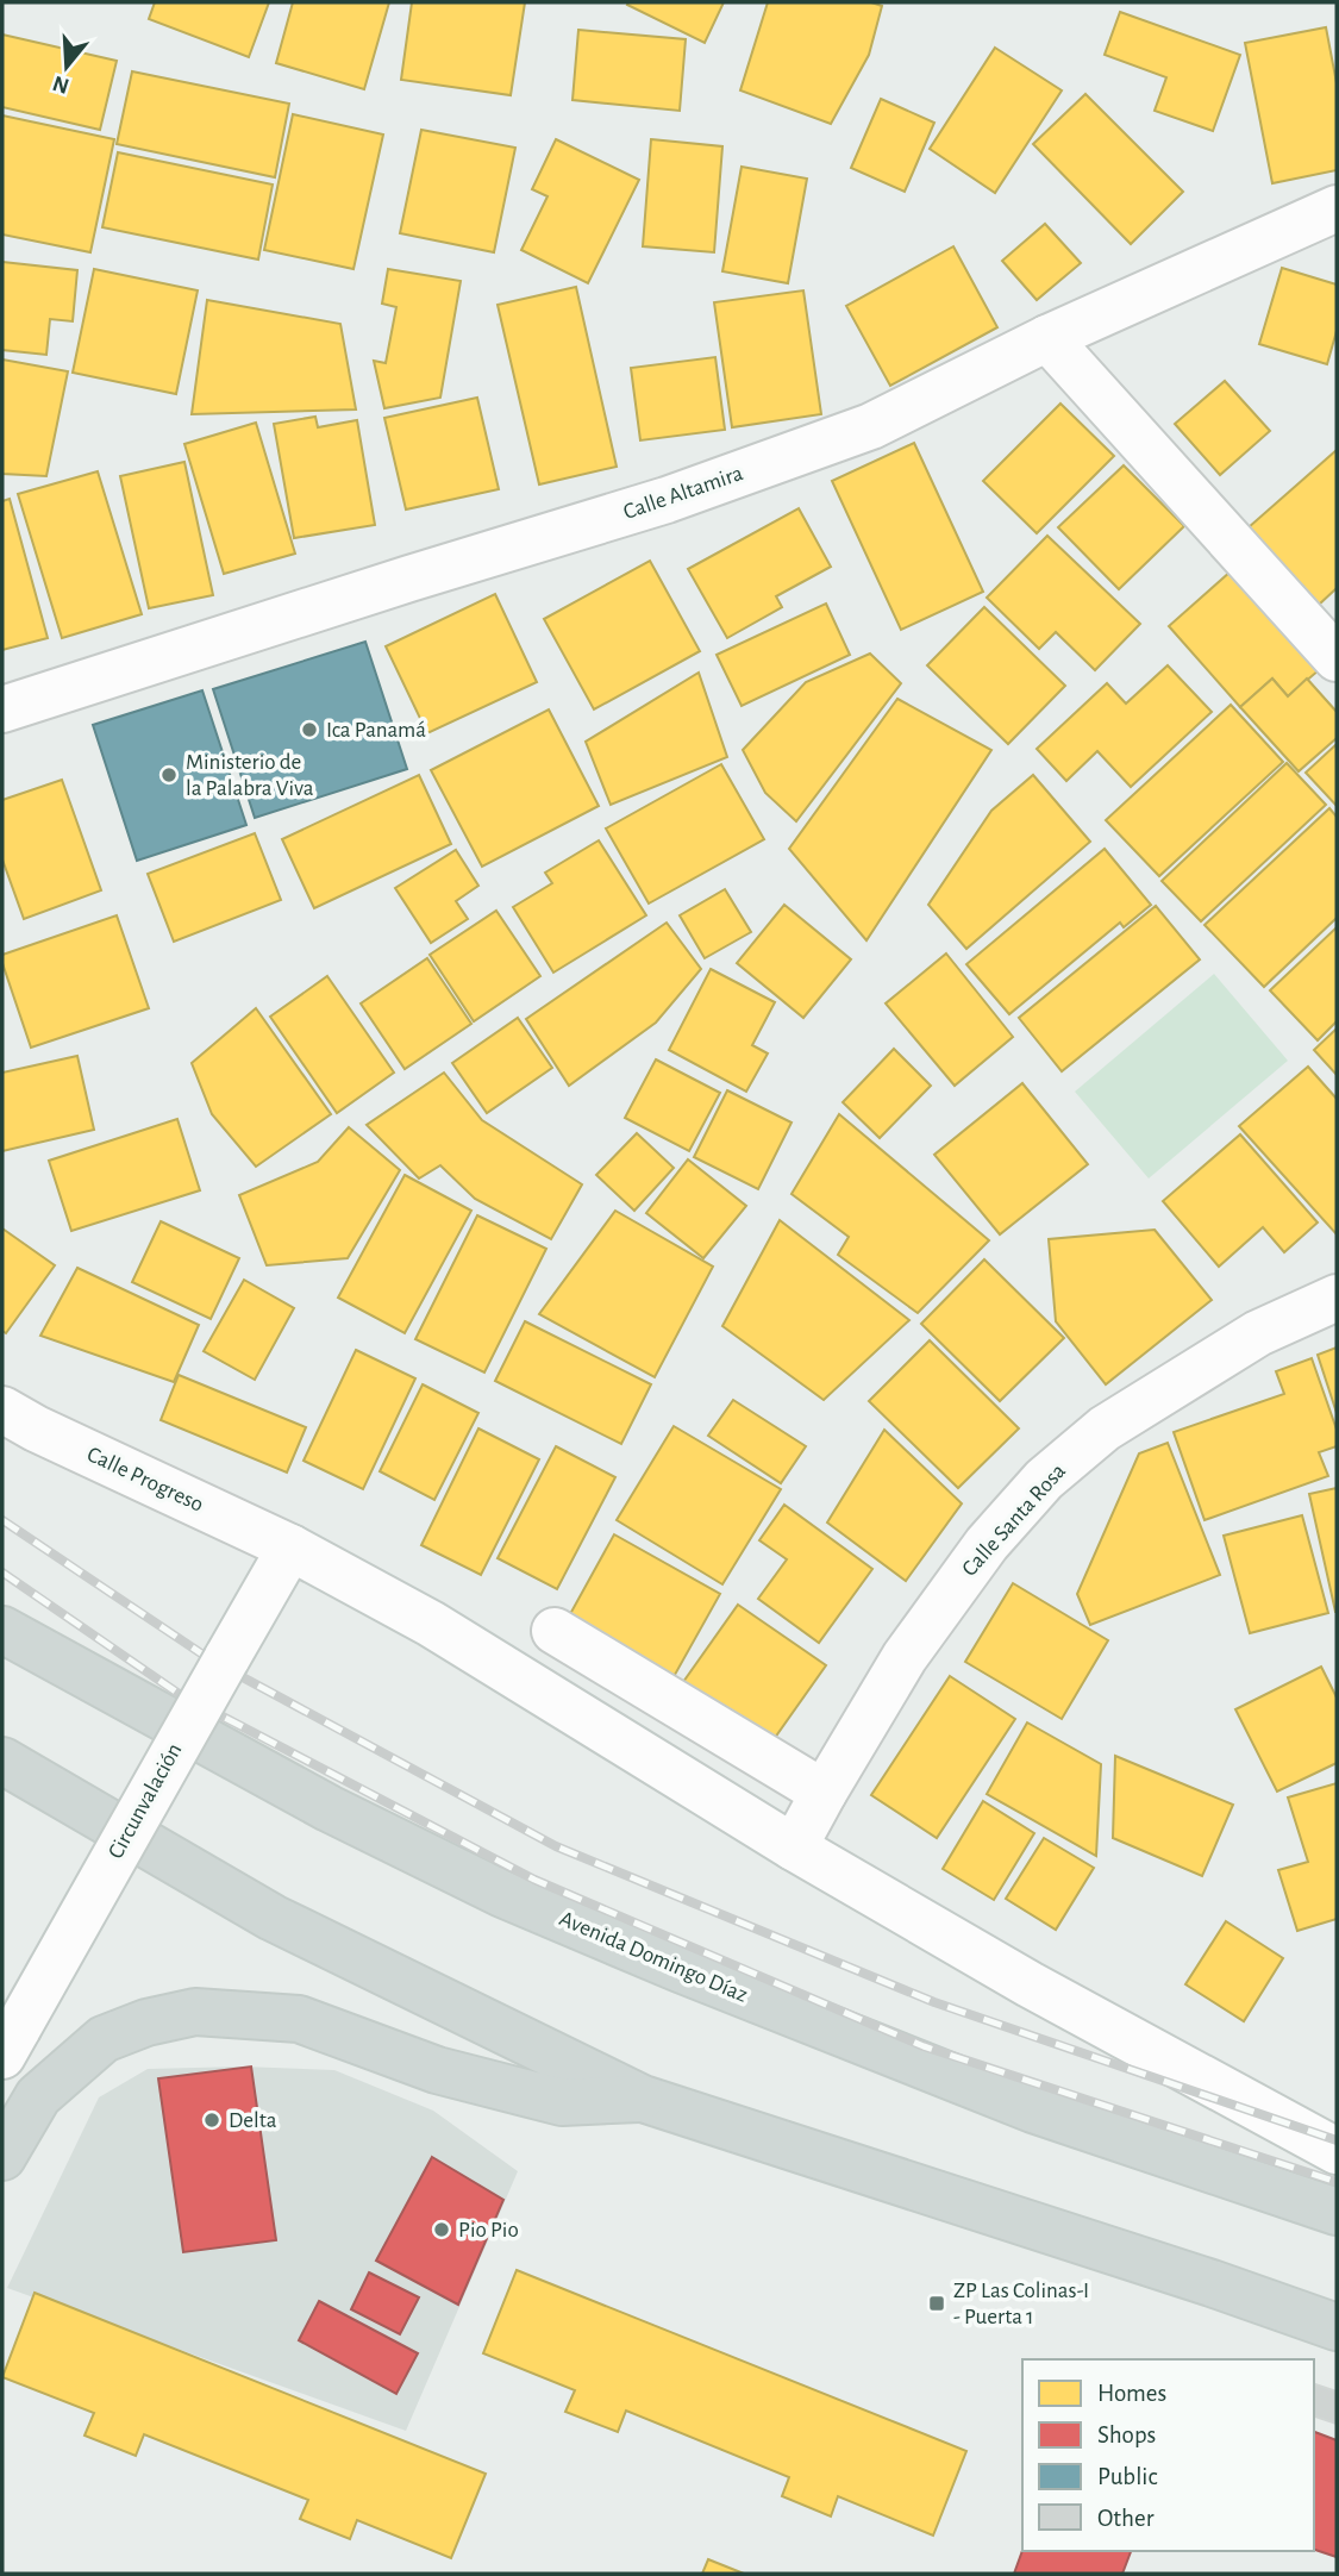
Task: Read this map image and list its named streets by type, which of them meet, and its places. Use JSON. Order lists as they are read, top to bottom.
{
  "streets": {
    "main road": ["Avenida Domingo Díaz"],
    "street": [
      "Calle Altamira",
      "Calle Progreso",
      "Calle Santa Rosa",
      "Circunvalación"
    ]
  },
  "crossings": [
    ["Calle Progreso", "Calle Santa Rosa"],
    ["Calle Progreso", "Circunvalación"]
  ],
  "places": {
    "other": [
      "Ica Panamá",
      "Ministerio de la Palabra Viva",
      "Delta",
      "Pio Pio"
    ],
    "transit": ["ZP Las Colinas-I - Puerta 1"]
  },
  "legend": [
    "Homes",
    "Shops",
    "Public",
    "Other"
  ],
  "north": "bottom"
}
